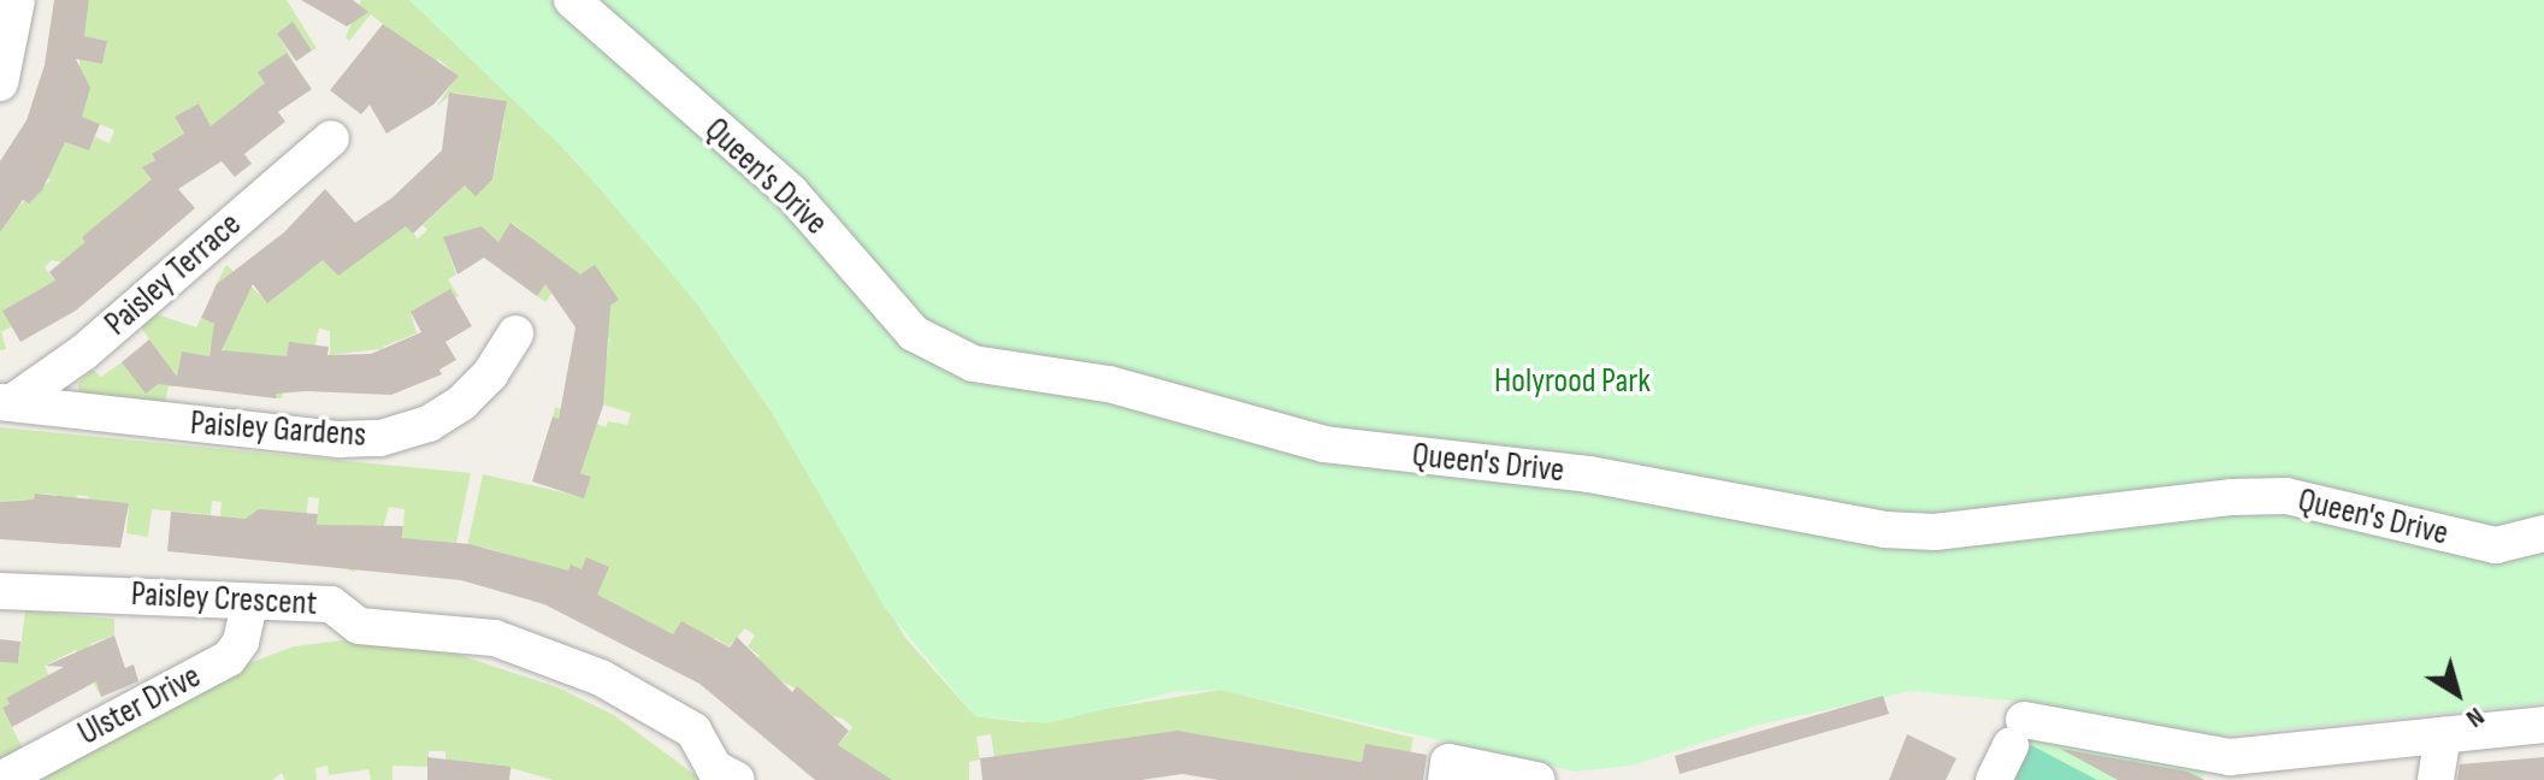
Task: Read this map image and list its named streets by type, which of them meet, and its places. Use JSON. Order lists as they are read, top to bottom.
{
  "streets": {
    "street": [
      "Queen's Drive",
      "Paisley Terrace",
      "Paisley Gardens",
      "Paisley Crescent",
      "Ulster Drive"
    ]
  },
  "crossings": [
    ["Paisley Terrace", "Paisley Gardens"],
    ["Paisley Crescent", "Ulster Drive"]
  ],
  "parks": ["Holyrood Park"],
  "north": "bottom right"
}
